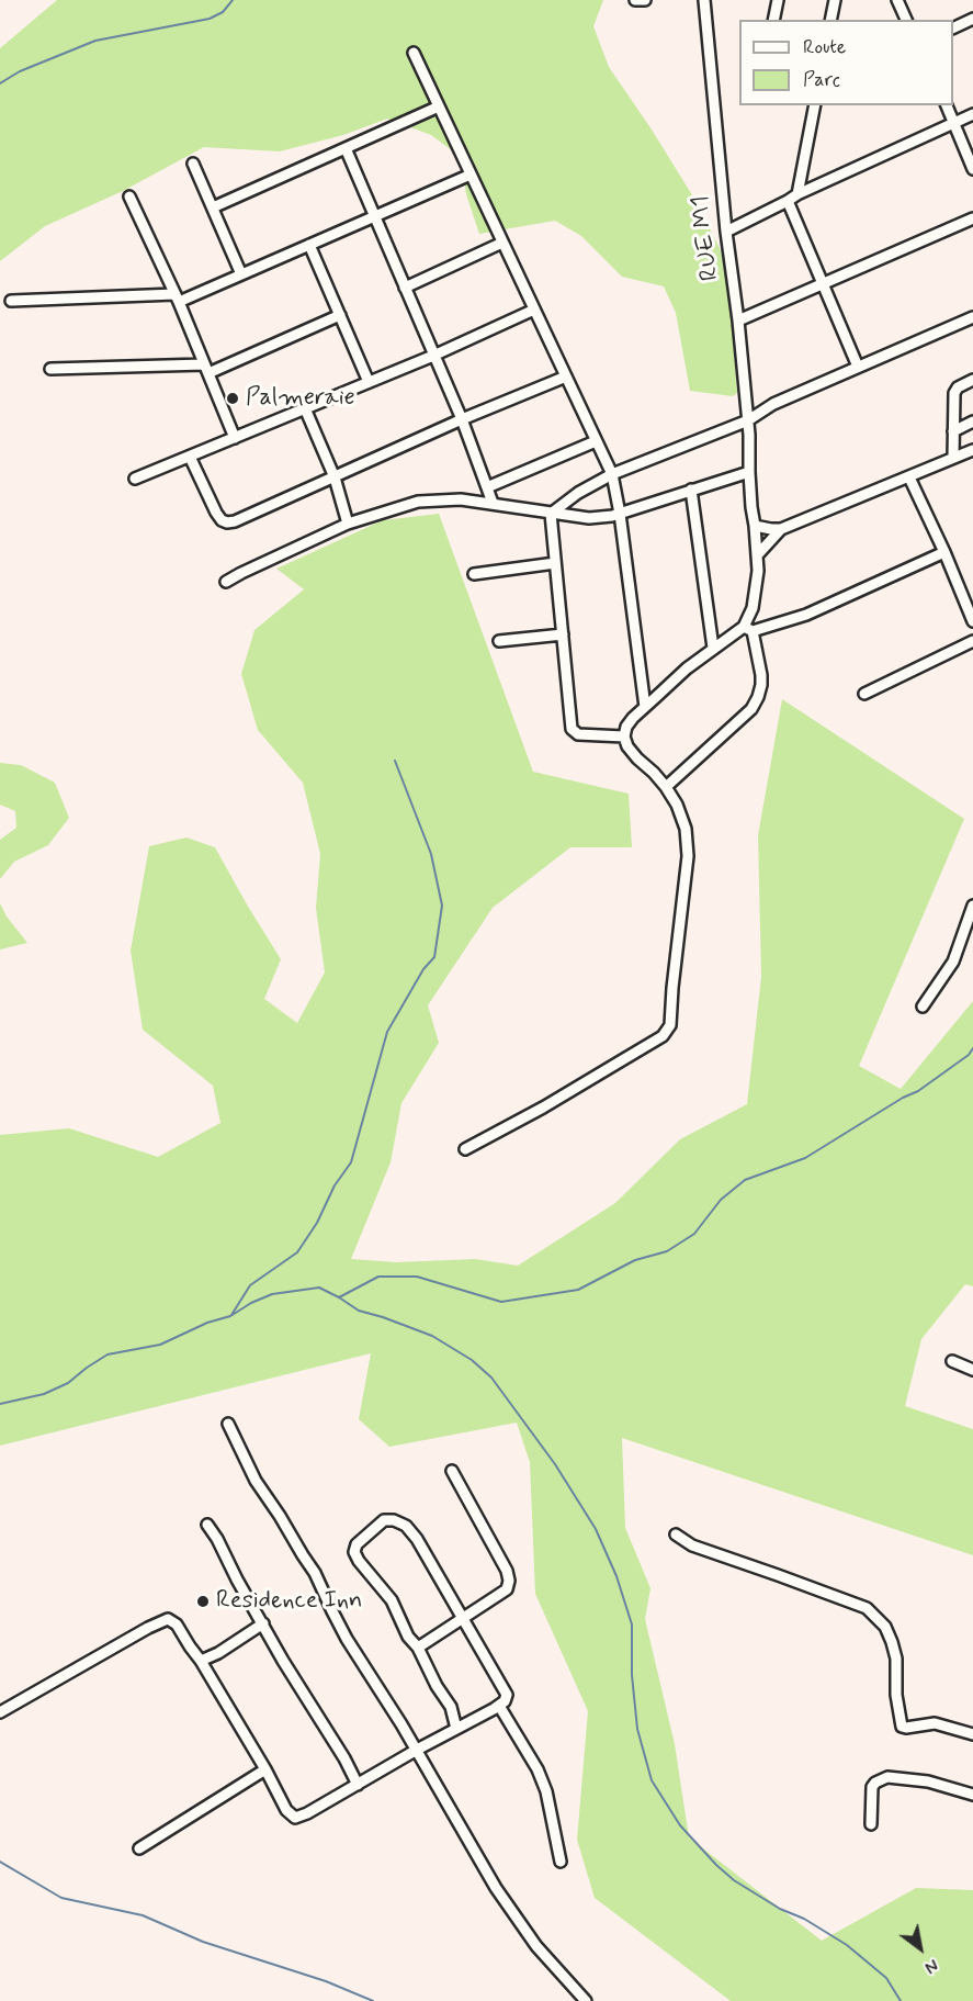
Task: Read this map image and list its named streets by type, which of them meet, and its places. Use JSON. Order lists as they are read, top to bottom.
{
  "streets": {
    "street": ["RUE M1"]
  },
  "places": ["Palmeraie", "Residence Inn"],
  "legend": ["Route", "Parc"],
  "north": "bottom right"
}
